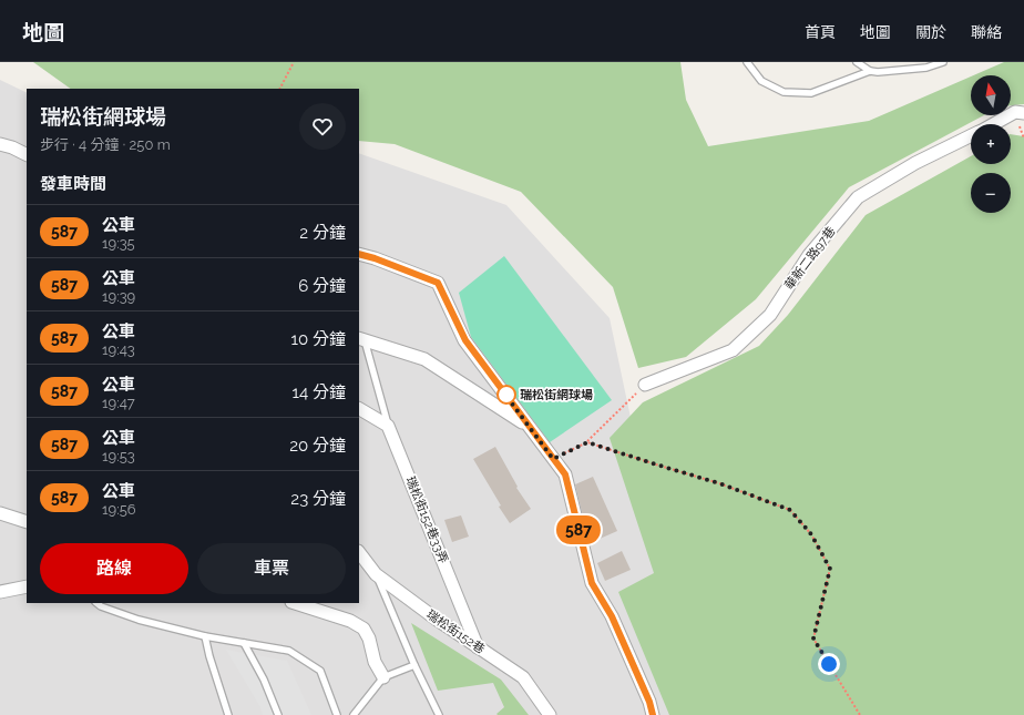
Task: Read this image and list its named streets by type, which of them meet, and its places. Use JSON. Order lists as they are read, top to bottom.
{
  "streets": {
    "street": ["華新二路97巷", "瑞松街152巷33弄", "瑞松街152巷"]
  },
  "crossings": [
    ["瑞松街152巷33弄", "瑞松街152巷"]
  ],
  "places": ["瑞松街網球場"],
  "lines": ["bus line 587"],
  "north": "top",
  "page": {
    "header": "地圖",
    "nav": [
      "首頁",
      "地圖",
      "關於",
      "聯絡"
    ],
    "on_map": "587",
    "map_buttons": ["+", "−"],
    "heading": [
      ["瑞松街網球場", "步行 · 4 分鐘 · 250 m"],
      "發車時間"
    ],
    "list": [
      {
        "mark": "587",
        "name": "公車",
        "note": "19:35",
        "value": "2 分鐘"
      },
      {
        "mark": "587",
        "name": "公車",
        "note": "19:39",
        "value": "6 分鐘"
      },
      {
        "mark": "587",
        "name": "公車",
        "note": "19:43",
        "value": "10 分鐘"
      },
      {
        "mark": "587",
        "name": "公車",
        "note": "19:47",
        "value": "14 分鐘"
      },
      {
        "mark": "587",
        "name": "公車",
        "note": "19:53",
        "value": "20 分鐘"
      },
      {
        "mark": "587",
        "name": "公車",
        "note": "19:56",
        "value": "23 分鐘"
      }
    ],
    "buttons": ["路線", "車票"]
  }
}
